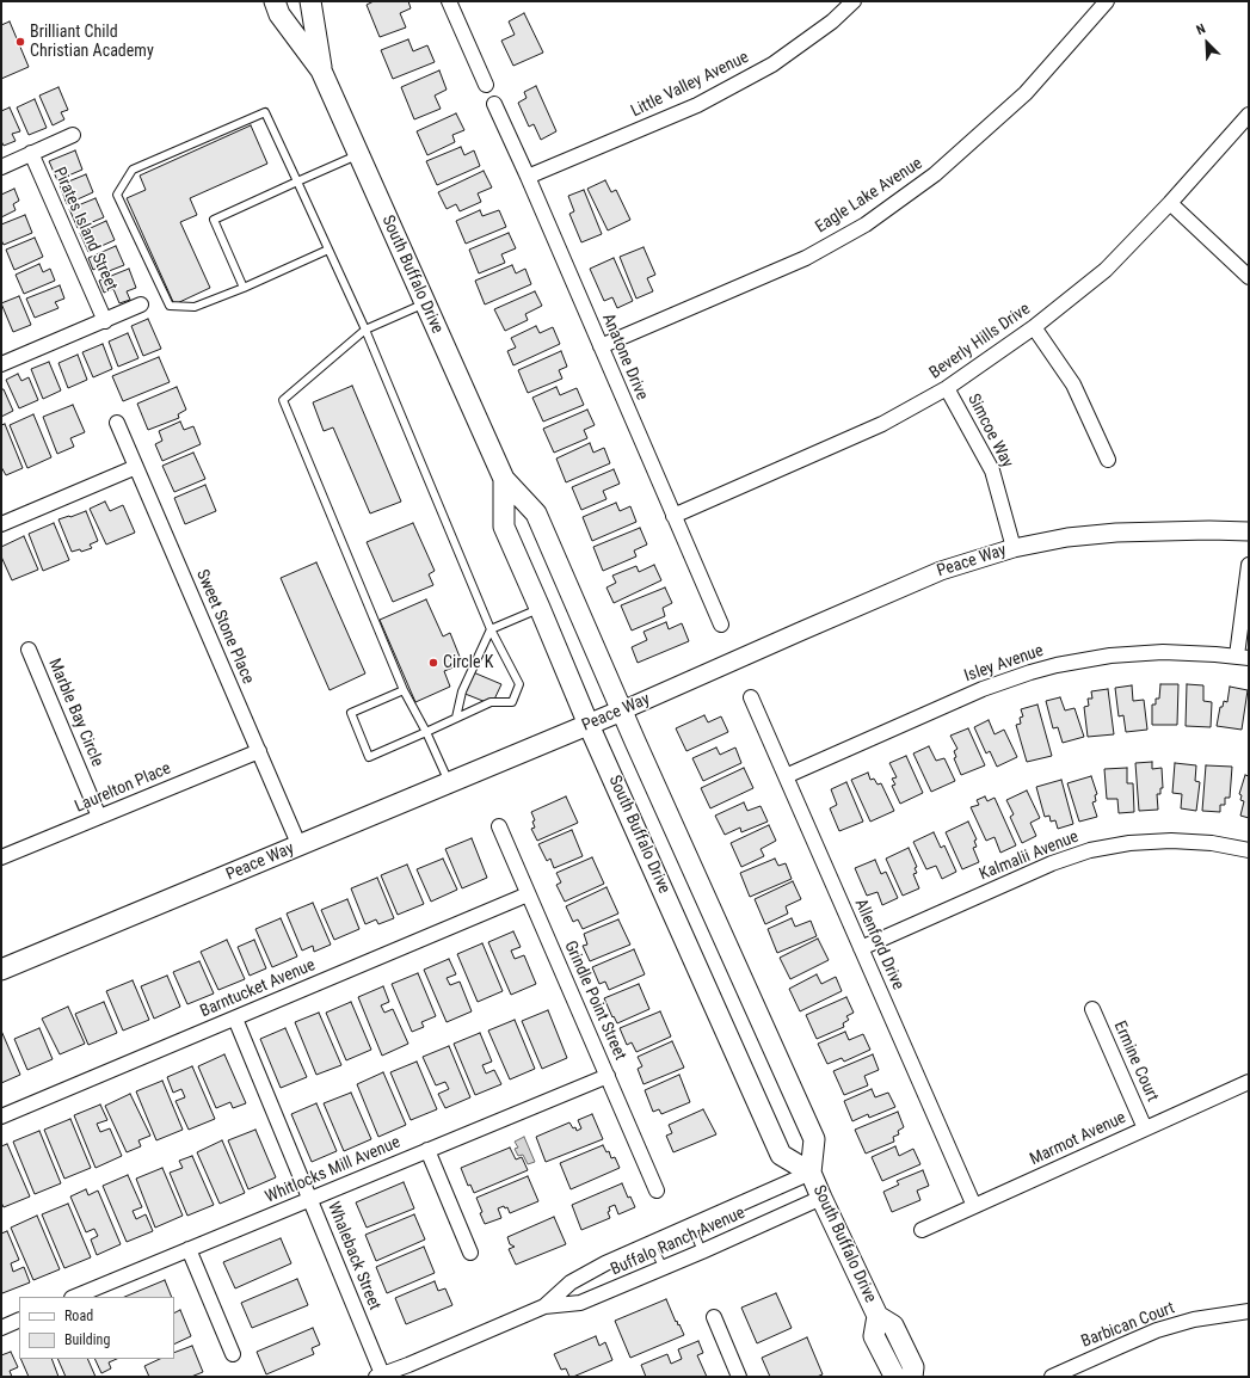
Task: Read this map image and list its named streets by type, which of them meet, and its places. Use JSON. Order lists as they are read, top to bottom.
{
  "streets": {
    "main road": ["South Buffalo Drive", "Peace Way"],
    "street": [
      "Little Valley Avenue",
      "Eagle Lake Avenue",
      "Pirates Island Street",
      "Beverly Hills Drive",
      "Anatone Drive",
      "Simcoe Way",
      "Sweet Stone Place",
      "Isley Avenue",
      "Marble Bay Circle",
      "Laurelton Place",
      "Kalmalii Avenue",
      "Allenford Drive",
      "Barntucket Avenue",
      "Grindle Point Street",
      "Ermine Court",
      "Marmot Avenue",
      "Whitlocks Mill Avenue",
      "Buffalo Ranch Avenue",
      "Whaleback Street",
      "Barbican Court"
    ]
  },
  "crossings": [
    ["Little Valley Avenue", "Anatone Drive"],
    ["Eagle Lake Avenue", "Anatone Drive"],
    ["South Buffalo Drive", "Peace Way"],
    ["South Buffalo Drive", "Buffalo Ranch Avenue"],
    ["Beverly Hills Drive", "Anatone Drive"],
    ["Beverly Hills Drive", "Simcoe Way"],
    ["Simcoe Way", "Peace Way"],
    ["Peace Way", "Sweet Stone Place"],
    ["Sweet Stone Place", "Laurelton Place"],
    ["Isley Avenue", "Allenford Drive"],
    ["Marble Bay Circle", "Laurelton Place"],
    ["Kalmalii Avenue", "Allenford Drive"],
    ["Allenford Drive", "Marmot Avenue"],
    ["Barntucket Avenue", "Grindle Point Street"],
    ["Barntucket Avenue", "Whaleback Street"],
    ["Grindle Point Street", "Whitlocks Mill Avenue"],
    ["Ermine Court", "Marmot Avenue"],
    ["Whitlocks Mill Avenue", "Whaleback Street"],
    ["Buffalo Ranch Avenue", "Whaleback Street"]
  ],
  "places": ["Brilliant Child Christian Academy", "Circle K"],
  "legend": ["Road", "Building"],
  "north": "top left"
}
